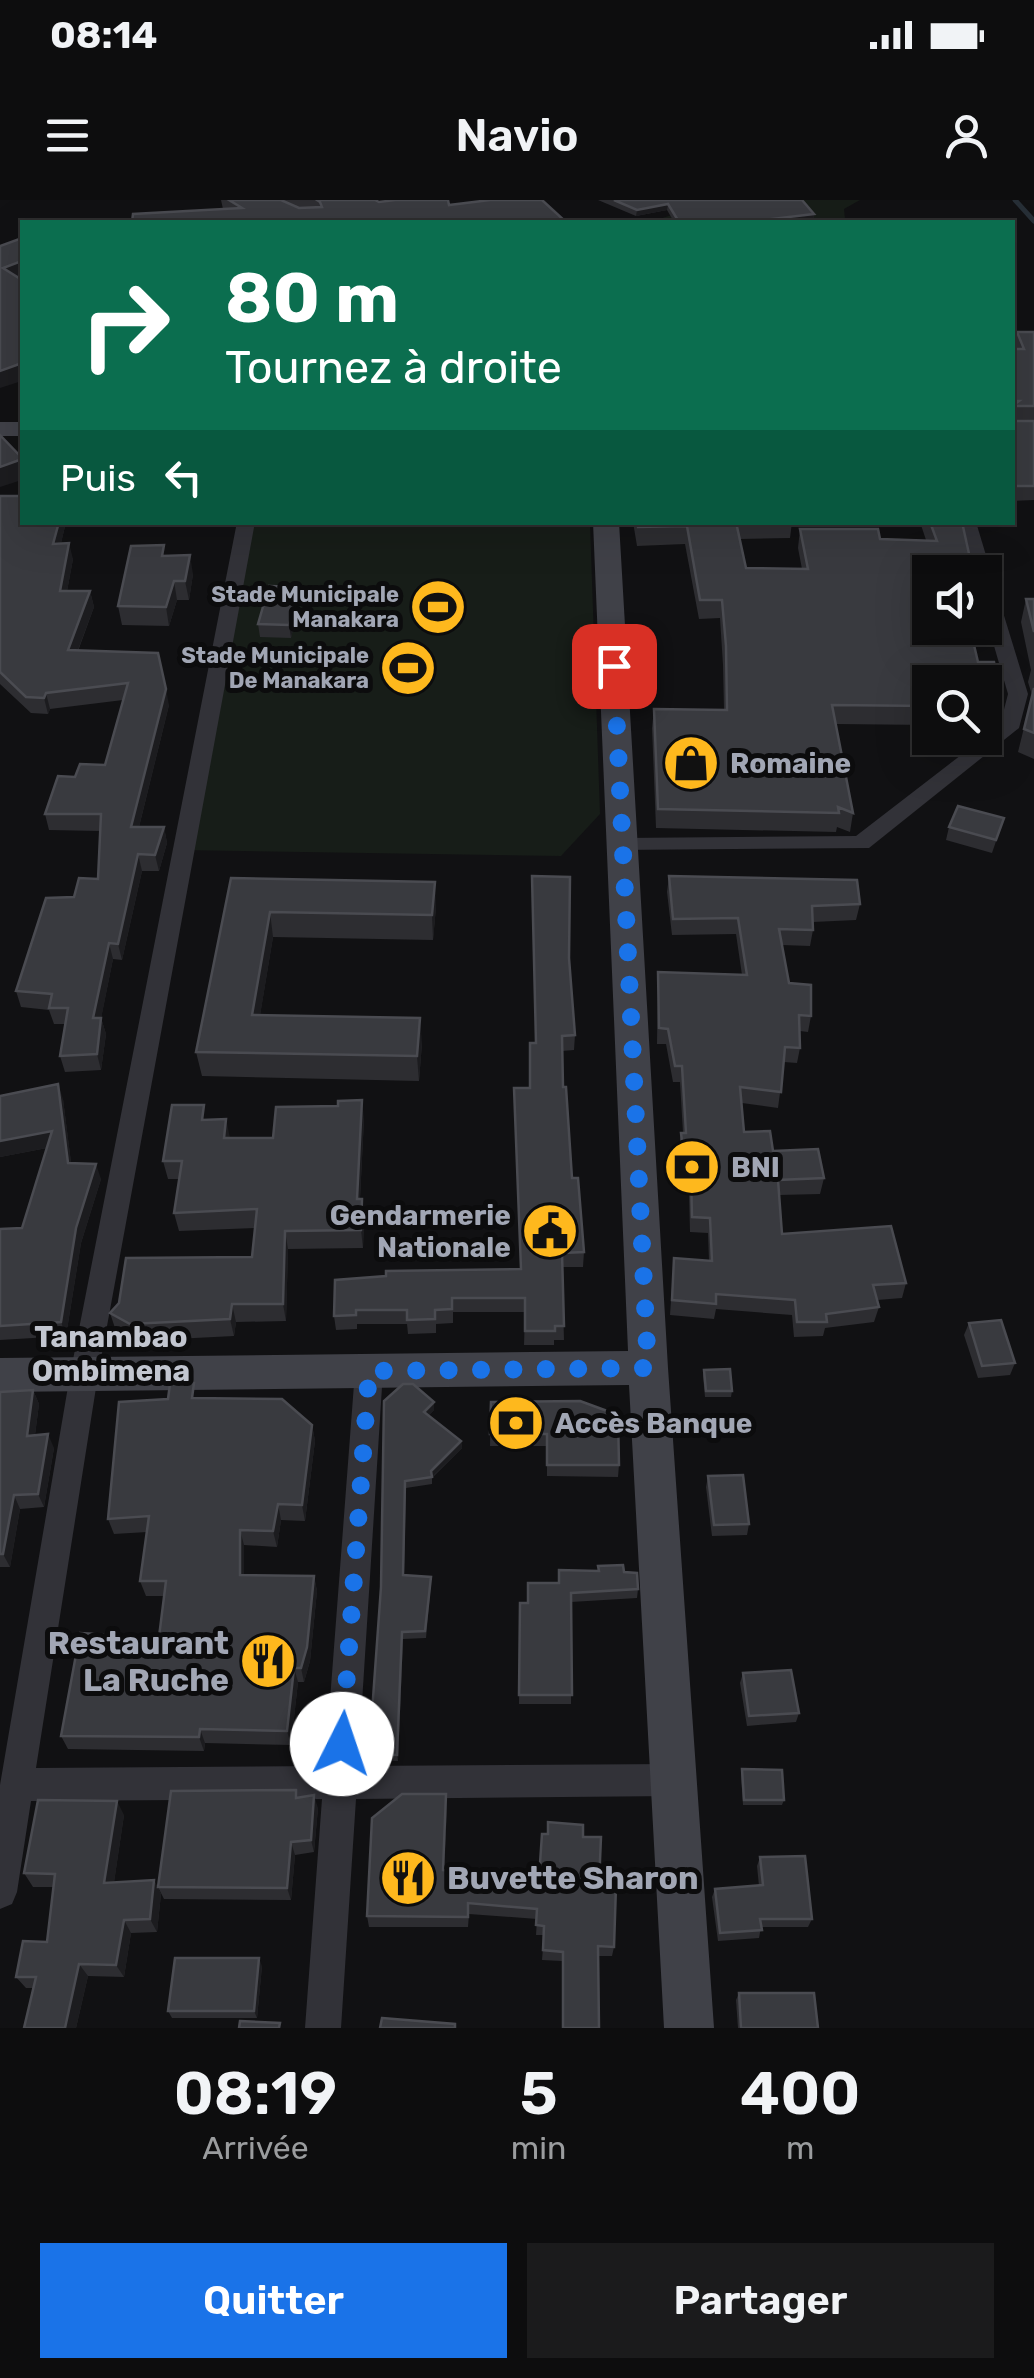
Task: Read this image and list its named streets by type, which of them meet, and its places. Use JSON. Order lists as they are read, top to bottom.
{
  "districts": ["Tanambao Ombimena"],
  "places": {
    "sports": ["Stade Municipale Manakara", "Stade Municipale De Manakara"],
    "shop": ["Romaine"],
    "bank": ["BNI", "Accès Banque"],
    "public building": ["Gendarmerie Nationale"],
    "restaurant": ["Restaurant La Ruche", "Buvette Sharon"]
  },
  "page": {
    "status": "08:14",
    "header": "Navio",
    "turn": ["80 m", "Tournez à droite"],
    "then": "Puis",
    "eta": [
      "08:19",
      "Arrivée",
      "5",
      "min",
      "400",
      "m"
    ],
    "buttons": ["Quitter", "Partager"]
  }
}
